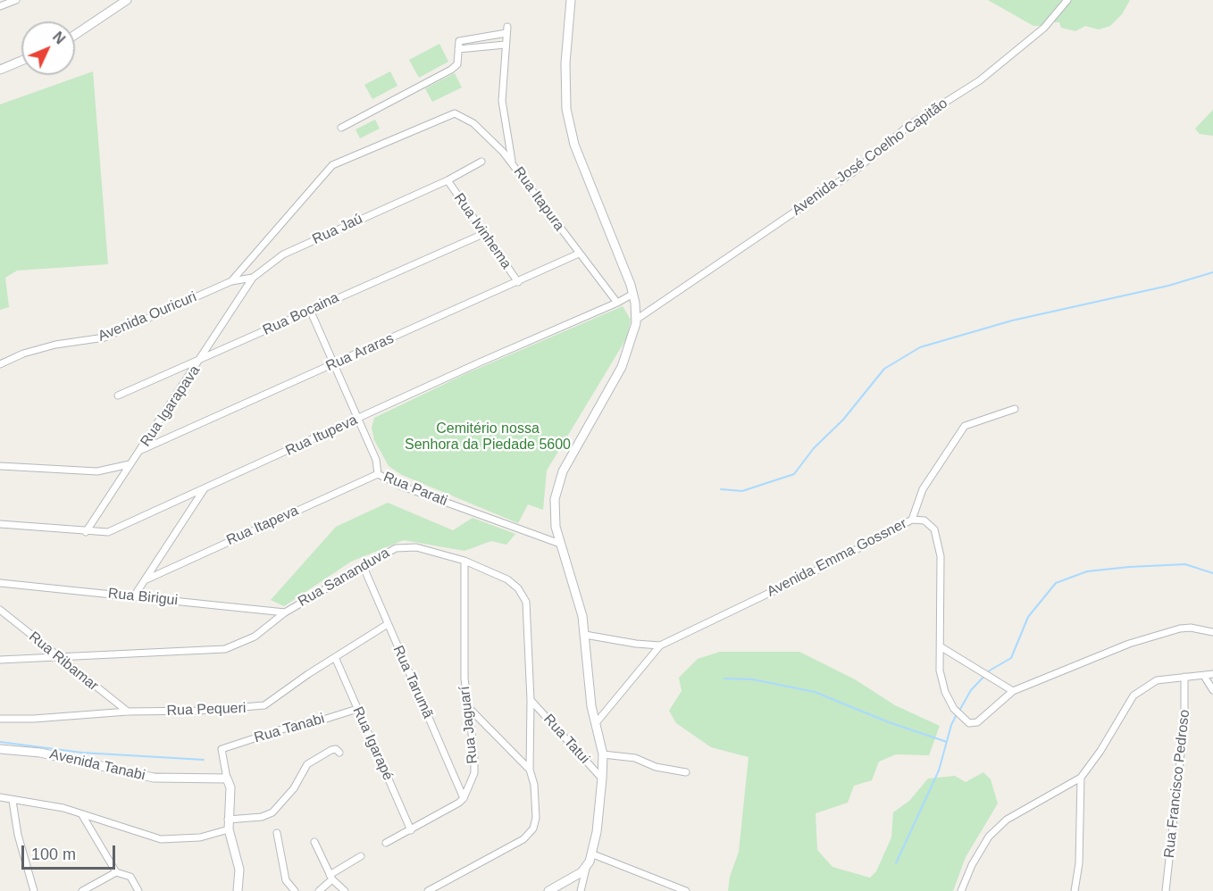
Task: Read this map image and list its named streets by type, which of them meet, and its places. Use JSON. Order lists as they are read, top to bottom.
{
  "streets": {
    "main road": ["Avenida Tanabi"],
    "street": [
      "Avenida José Coelho Capitão",
      "Rua Itapura",
      "Rua Jaú",
      "Rua Ivinhema",
      "Rua Bocaina",
      "Avenida Ouricuri",
      "Rua Araras",
      "Rua Igarapava",
      "Rua Itupeva",
      "Rua Parati",
      "Rua Itapeva",
      "Avenida Emma Gossner",
      "Rua Sananduva",
      "Rua Birigui",
      "Rua Ribamar",
      "Rua Tarumã",
      "Rua Pequeri",
      "Rua Jaguarí",
      "Rua Tanabi",
      "Rua Tatui",
      "Rua Igarapé",
      "Rua Francisco Pedroso"
    ]
  },
  "crossings": [
    ["Rua Itapura", "Avenida Ouricuri"],
    ["Rua Itapura", "Rua Araras"],
    ["Rua Itapura", "Rua Itupeva"],
    ["Rua Jaú", "Rua Ivinhema"],
    ["Rua Jaú", "Rua Igarapava"],
    ["Rua Ivinhema", "Rua Bocaina"],
    ["Rua Ivinhema", "Rua Araras"],
    ["Rua Bocaina", "Rua Igarapava"],
    ["Rua Bocaina", "Rua Parati"],
    ["Rua Araras", "Rua Igarapava"],
    ["Rua Araras", "Rua Parati"],
    ["Rua Igarapava", "Rua Itupeva"],
    ["Rua Itupeva", "Rua Parati"],
    ["Rua Parati", "Rua Itapeva"],
    ["Rua Sananduva", "Rua Birigui"],
    ["Rua Sananduva", "Rua Ribamar"],
    ["Rua Sananduva", "Rua Tarumã"],
    ["Rua Sananduva", "Rua Jaguarí"],
    ["Rua Sananduva", "Rua Tatui"],
    ["Rua Ribamar", "Rua Pequeri"],
    ["Rua Tarumã", "Rua Pequeri"],
    ["Rua Tarumã", "Rua Jaguarí"],
    ["Rua Pequeri", "Rua Igarapé"],
    ["Rua Tanabi", "Rua Igarapé"],
    ["Rua Tanabi", "Avenida Tanabi"]
  ],
  "parks": ["Cemitério nossa Senhora da Piedade 5600"],
  "scale_bar": "100 m",
  "north": "top right"
}
